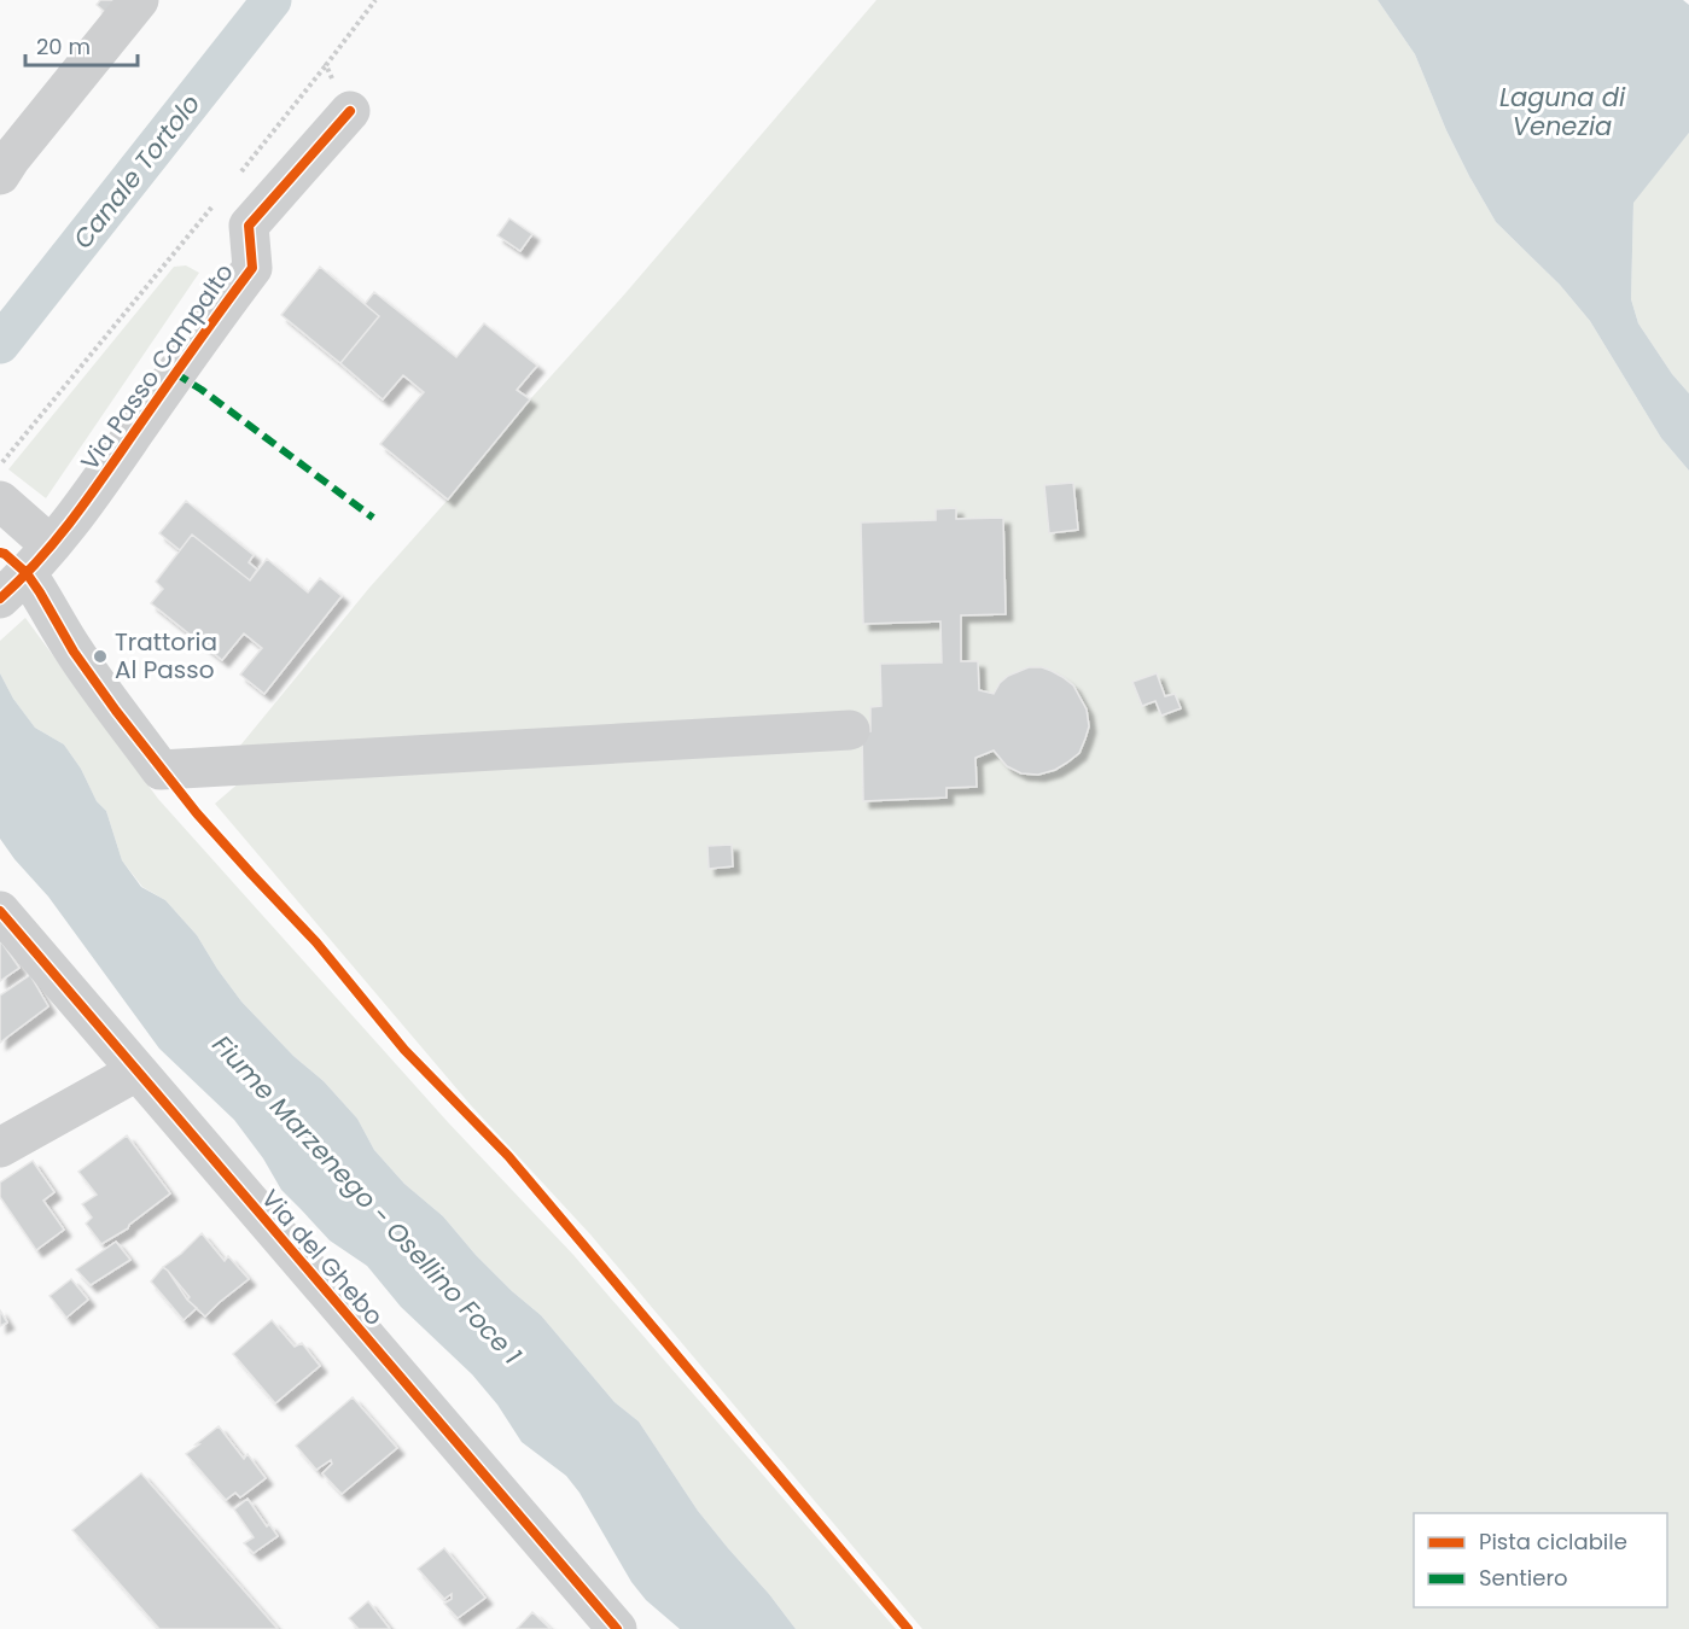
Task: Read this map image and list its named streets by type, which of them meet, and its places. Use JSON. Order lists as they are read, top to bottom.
{
  "streets": {
    "street": ["Via Passo Campalto", "Via del Ghebo"]
  },
  "water": ["Laguna di Venezia", "Canale Tortolo", "Fiume Marzenego - Osellino Foce 1"],
  "places": ["Trattoria Al Passo"],
  "legend": ["Pista ciclabile", "Sentiero"],
  "scale_bar": "20 m"
}
